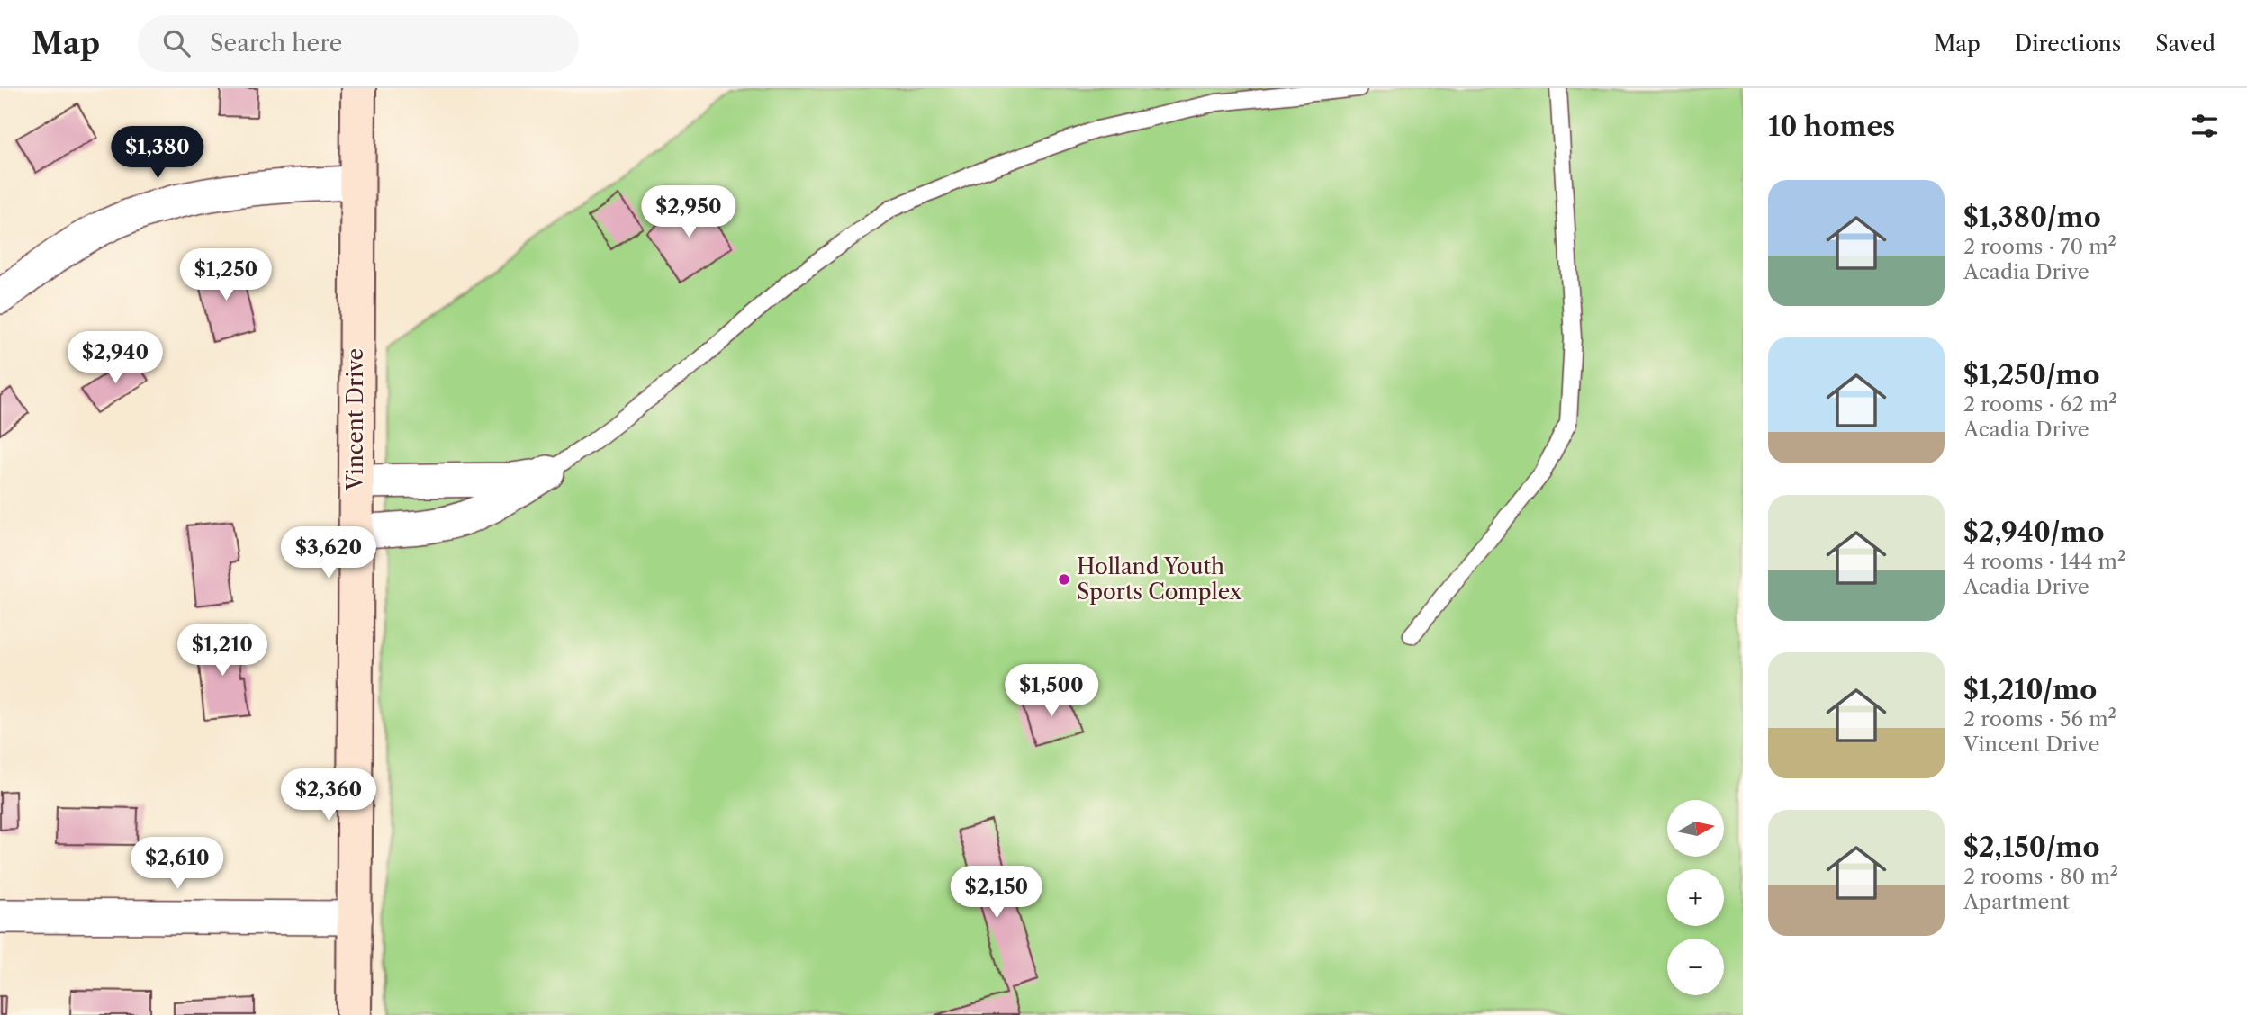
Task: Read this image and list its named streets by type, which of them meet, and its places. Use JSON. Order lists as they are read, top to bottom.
{
  "streets": {
    "street": ["Vincent Drive"]
  },
  "places": ["Holland Youth Sports Complex"],
  "north": "right",
  "page": {
    "header": "Map",
    "search": "Search here",
    "nav": ["Map", "Directions", "Saved"],
    "heading": "10 homes",
    "price": [
      "$1,380",
      "$2,950",
      "$1,250",
      "$2,940",
      "$3,620",
      "$1,210",
      "$1,500",
      "$2,360",
      "$2,610",
      "$2,150"
    ],
    "list": [
      {
        "name": "$1,380/mo",
        "note": "2 rooms · 70 m² · Acadia Drive"
      },
      {
        "name": "$1,250/mo",
        "note": "2 rooms · 62 m² · Acadia Drive"
      },
      {
        "name": "$2,940/mo",
        "note": "4 rooms · 144 m² · Acadia Drive"
      },
      {
        "name": "$1,210/mo",
        "note": "2 rooms · 56 m² · Vincent Drive"
      },
      {
        "name": "$2,150/mo",
        "note": "2 rooms · 80 m² · Apartment"
      }
    ],
    "map_buttons": ["+", "−"]
  }
}
